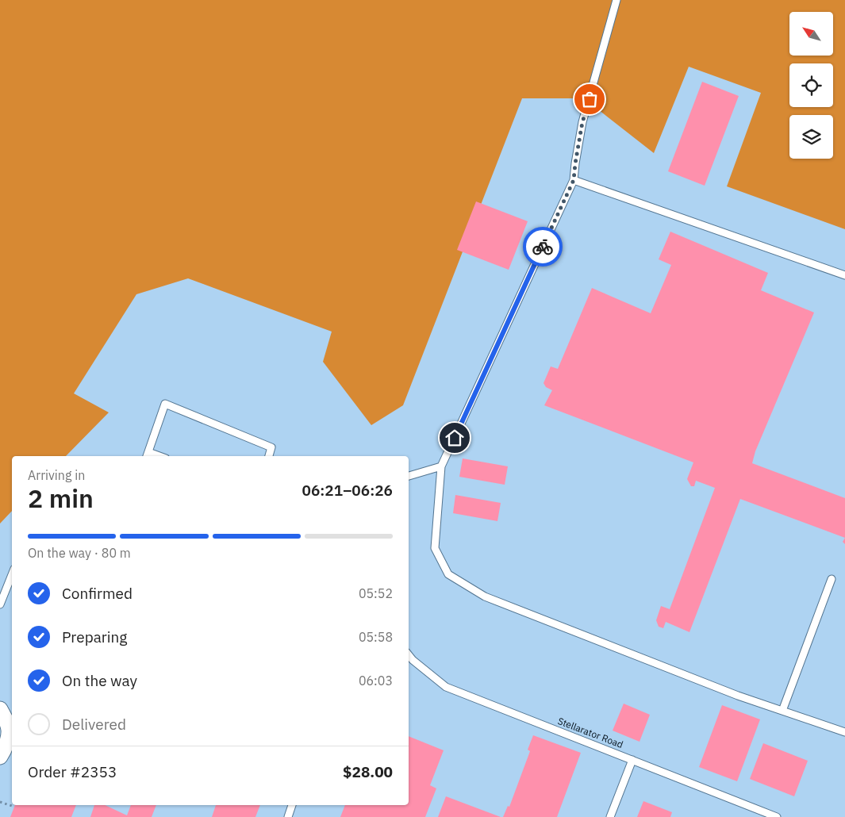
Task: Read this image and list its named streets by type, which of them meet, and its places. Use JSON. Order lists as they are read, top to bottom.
{
  "streets": {
    "lane": ["Stellarator Road"]
  },
  "north": "top left",
  "page": {
    "heading": ["2 min", "Arriving in", "06:21–06:26"],
    "panel": ["Order #2353", "$28.00"],
    "bar": "On the way · 80 m",
    "list": [
      ["Confirmed", "05:52"],
      ["Preparing", "05:58"],
      ["On the way", "06:03"],
      "Delivered"
    ]
  }
}
